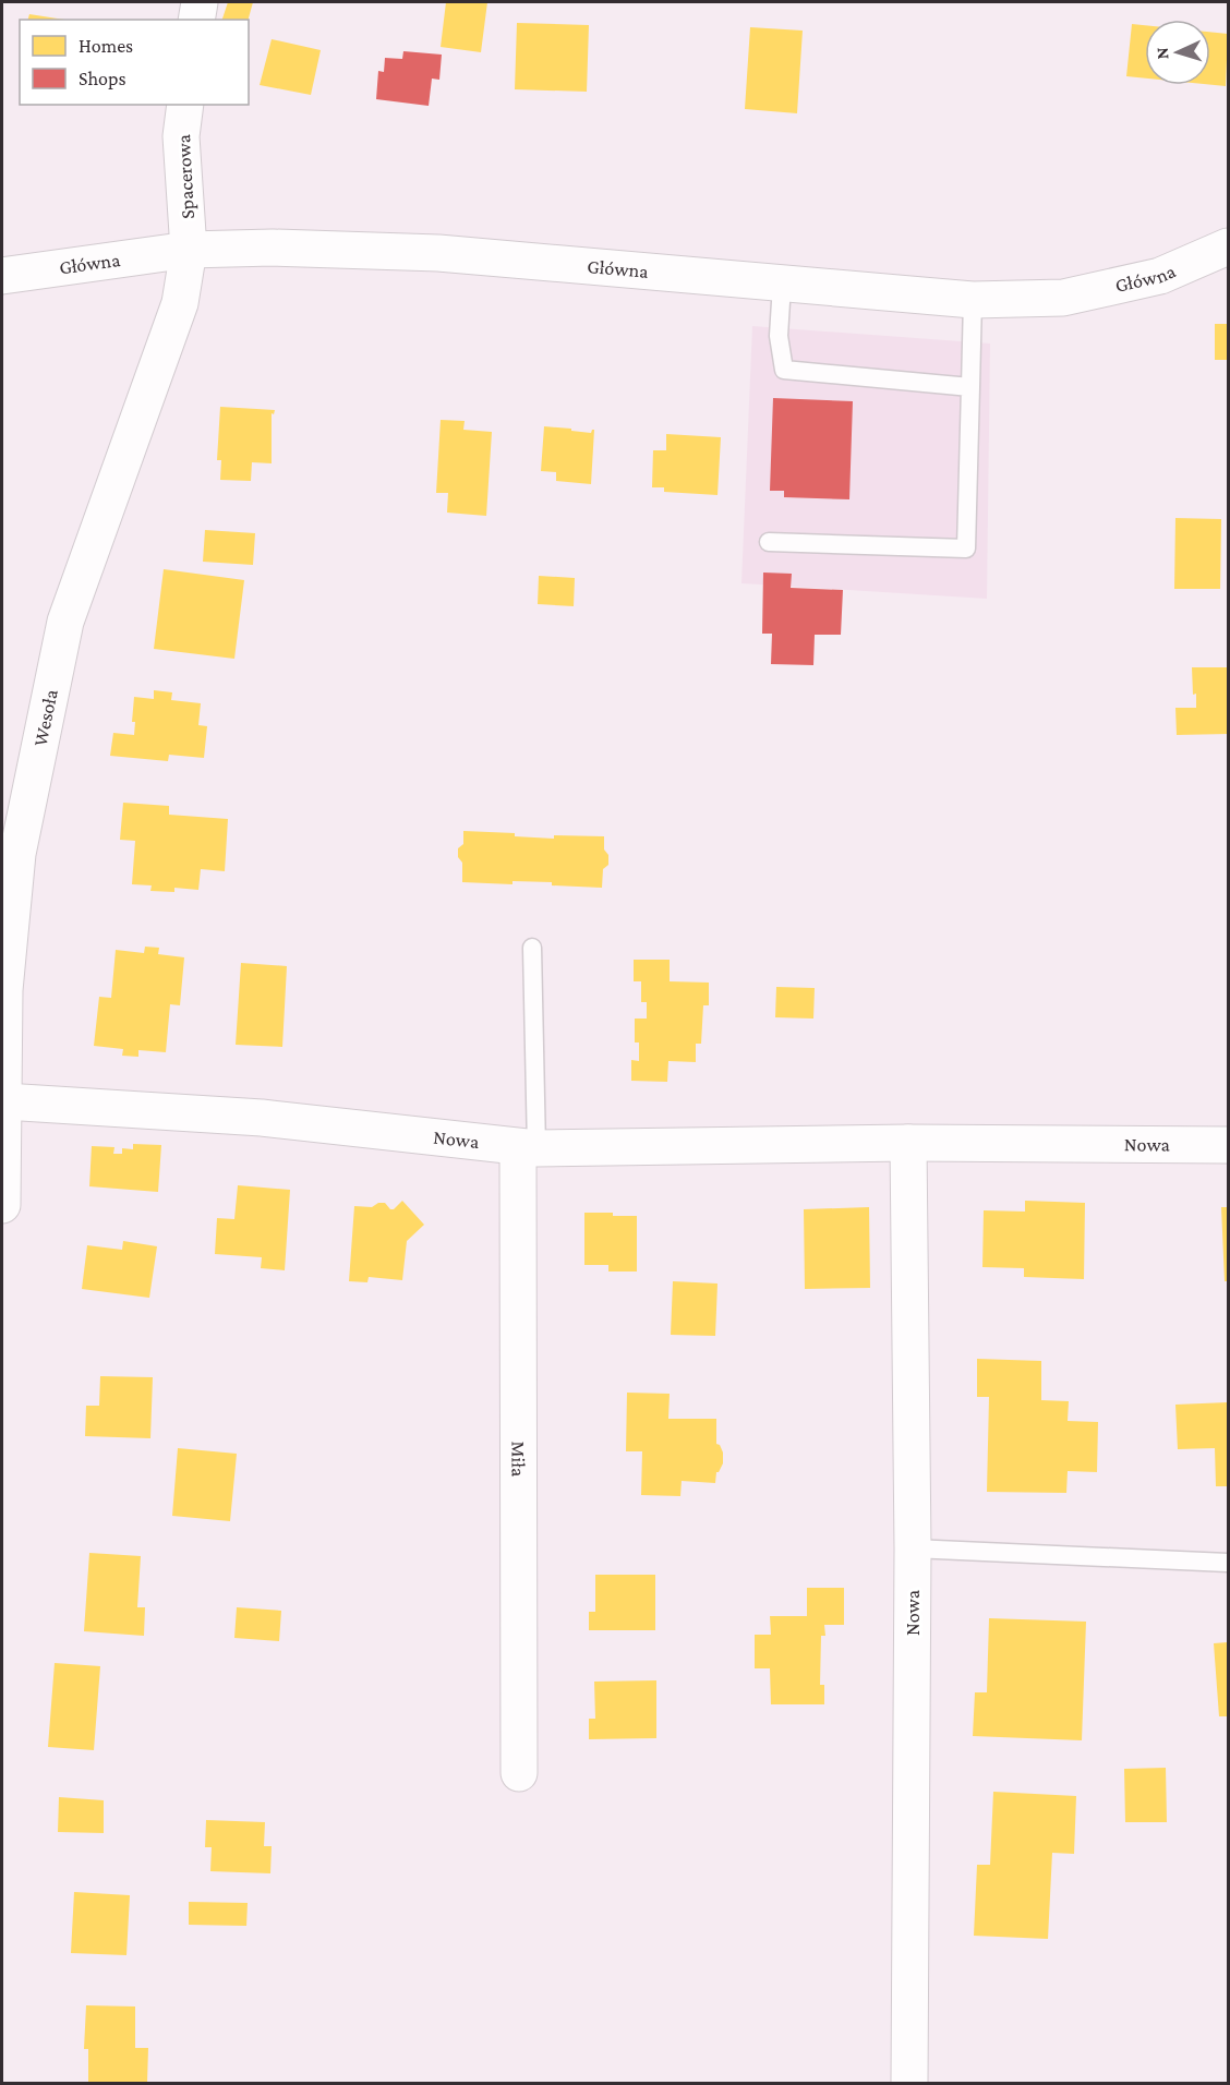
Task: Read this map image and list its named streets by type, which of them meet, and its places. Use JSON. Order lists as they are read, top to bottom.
{
  "streets": {
    "street": [
      "Spacerowa",
      "Główna",
      "Wesoła",
      "Nowa",
      "Miła"
    ]
  },
  "crossings": [
    ["Spacerowa", "Główna"],
    ["Spacerowa", "Wesoła"],
    ["Główna", "Wesoła"],
    ["Wesoła", "Nowa"],
    ["Nowa", "Miła"]
  ],
  "legend": ["Homes", "Shops"],
  "north": "left"
}
